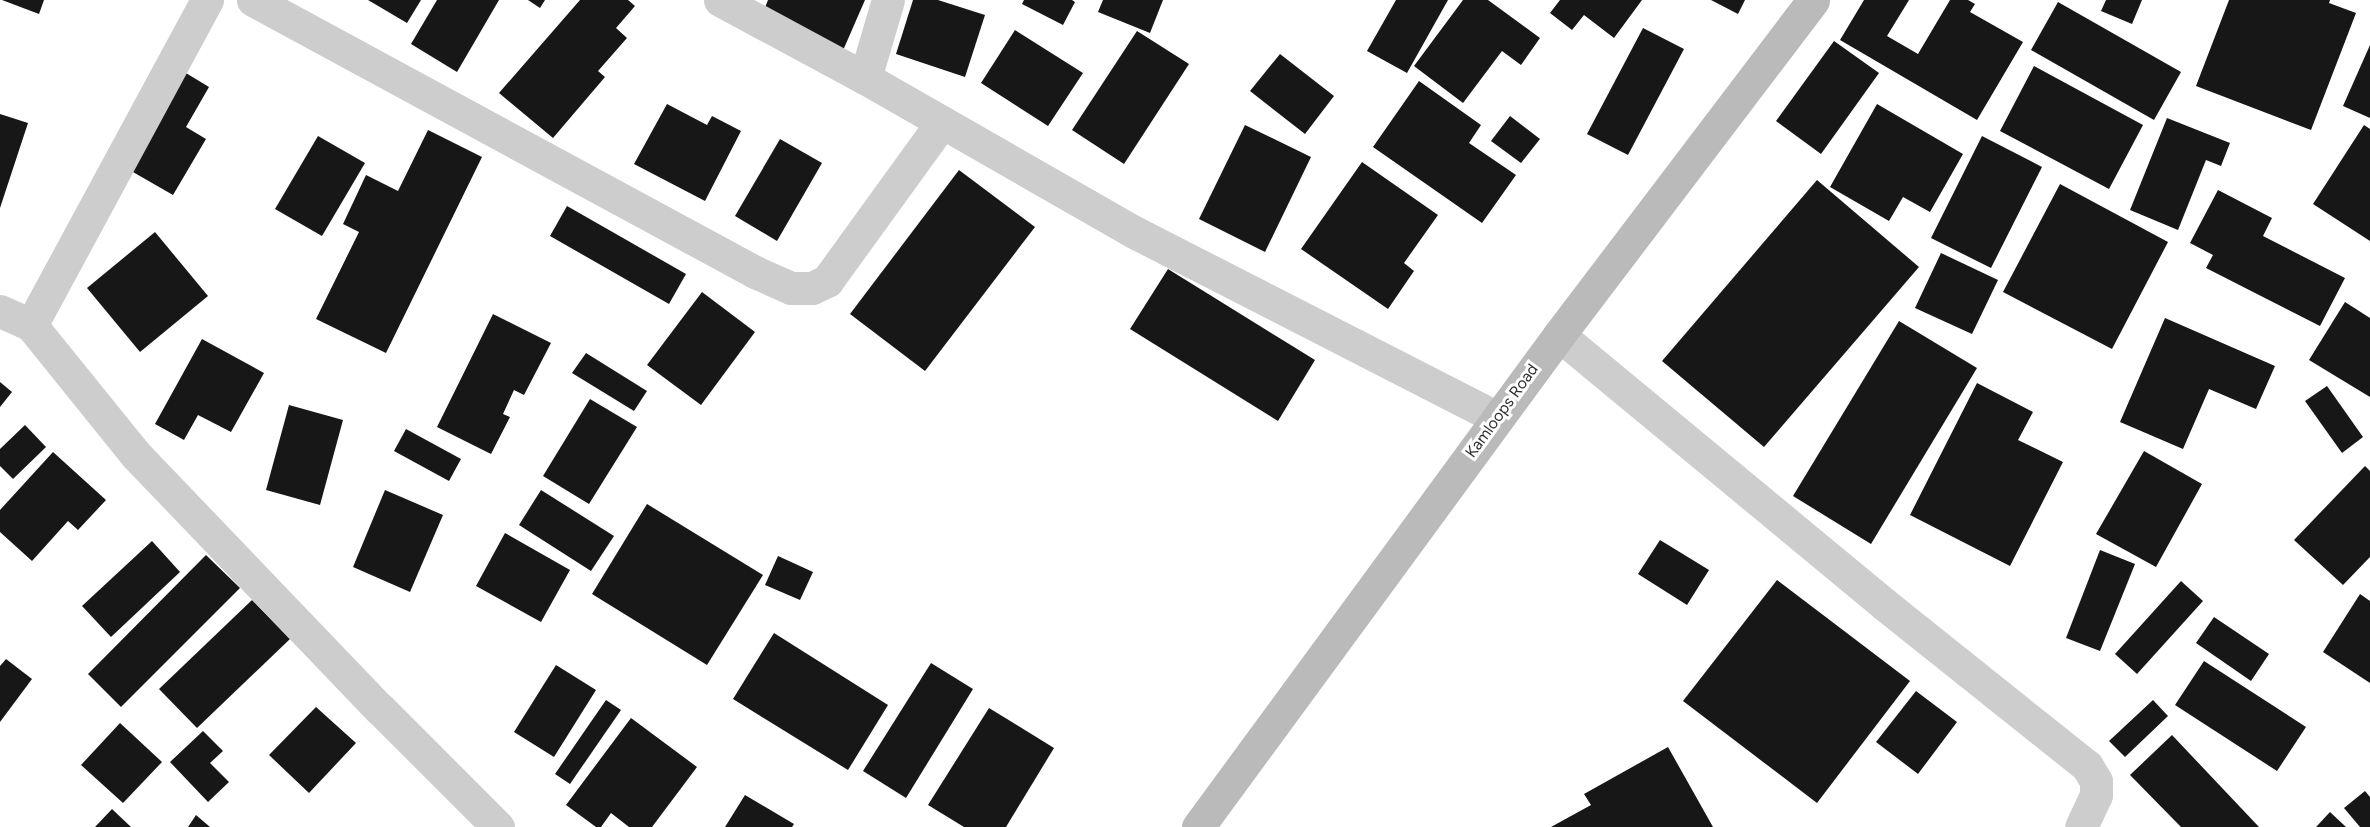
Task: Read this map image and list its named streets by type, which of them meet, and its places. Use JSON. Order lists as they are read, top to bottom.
{
  "streets": {
    "main road": ["Kamloops Road"]
  }
}
